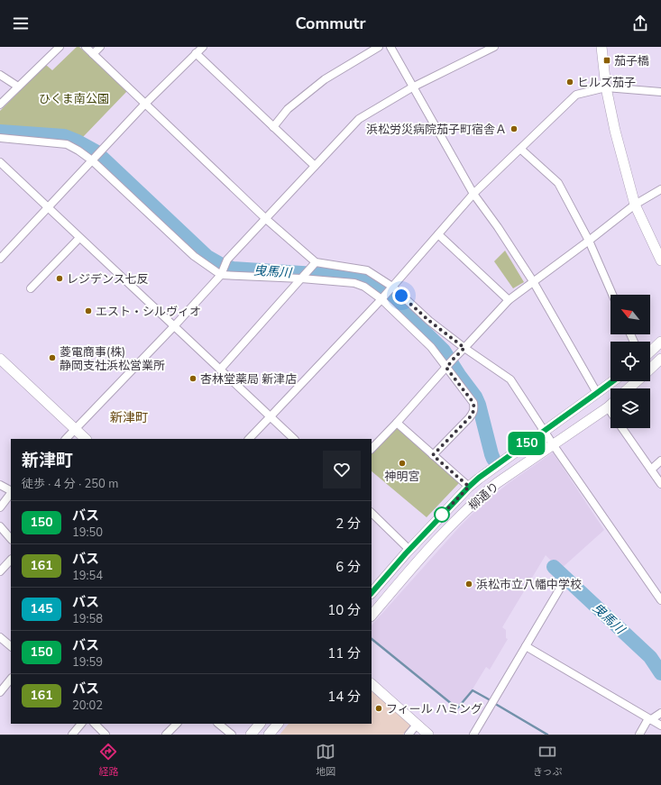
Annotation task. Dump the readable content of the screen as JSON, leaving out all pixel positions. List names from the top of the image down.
{
  "streets": {
    "street": ["柳通り"]
  },
  "districts": ["新津町"],
  "water": ["曳馬川"],
  "parks": ["ひくま南公園"],
  "places": {
    "transit": ["茄子橋"],
    "other": [
      "ヒルズ茄子",
      "浜松労災病院茄子町宿舎Ａ",
      "レジデンス七反",
      "エスト・シルヴィオ",
      "菱電商事(株) 静岡支社浜松営業所",
      "杏林堂薬局 新津店",
      "神明宮",
      "浜松市立八幡中学校",
      "フィール ハミング"
    ]
  },
  "lines": ["bus line 150"],
  "north": "top left",
  "page": {
    "header": "Commutr",
    "on_map": "150",
    "heading": ["新津町", "徒歩 · 4 分 · 250 m"],
    "list": [
      {
        "mark": "150",
        "name": "バス",
        "note": "19:50",
        "value": "2 分"
      },
      {
        "mark": "161",
        "name": "バス",
        "note": "19:54",
        "value": "6 分"
      },
      {
        "mark": "145",
        "name": "バス",
        "note": "19:58",
        "value": "10 分"
      },
      {
        "mark": "150",
        "name": "バス",
        "note": "19:59",
        "value": "11 分"
      },
      {
        "mark": "161",
        "name": "バス",
        "note": "20:02",
        "value": "14 分"
      }
    ],
    "tabs": ["経路", "地図", "きっぷ"]
  }
}
